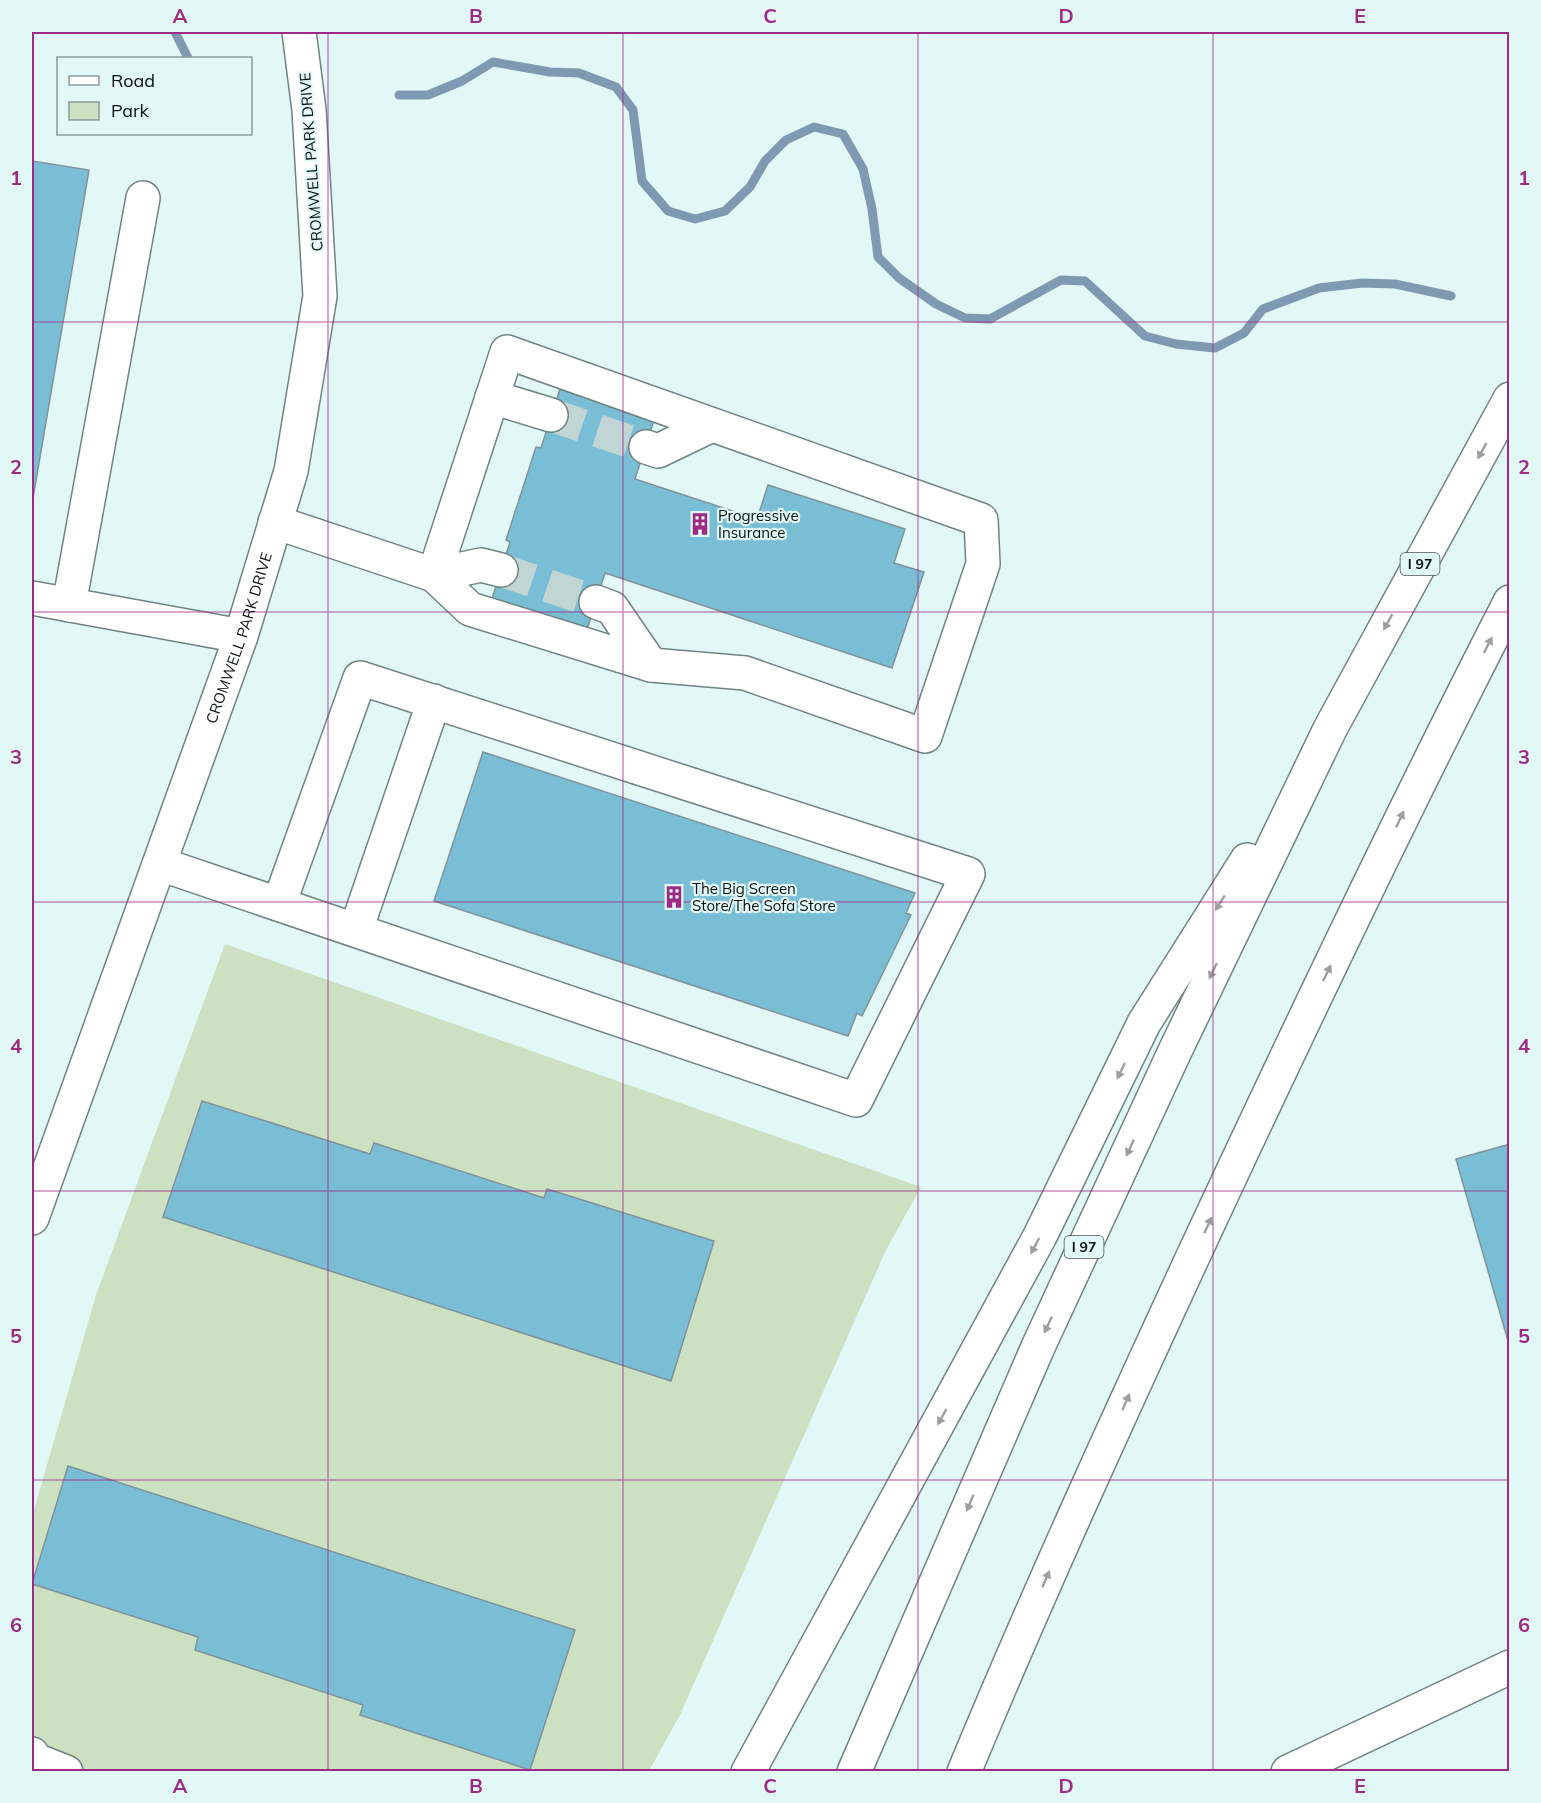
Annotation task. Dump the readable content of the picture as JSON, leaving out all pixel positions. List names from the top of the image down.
{
  "streets": {
    "main road": ["CROMWELL PARK DRIVE", "I 97"]
  },
  "places": {
    "building": ["Progressive Insurance", "The Big Screen Store/The Sofa Store"]
  },
  "legend": ["Road", "Park"],
  "grid": {
    "columns": [
      "A",
      "B",
      "C",
      "D",
      "E"
    ],
    "rows": [
      "1",
      "2",
      "3",
      "4",
      "5",
      "6"
    ]
  }
}
